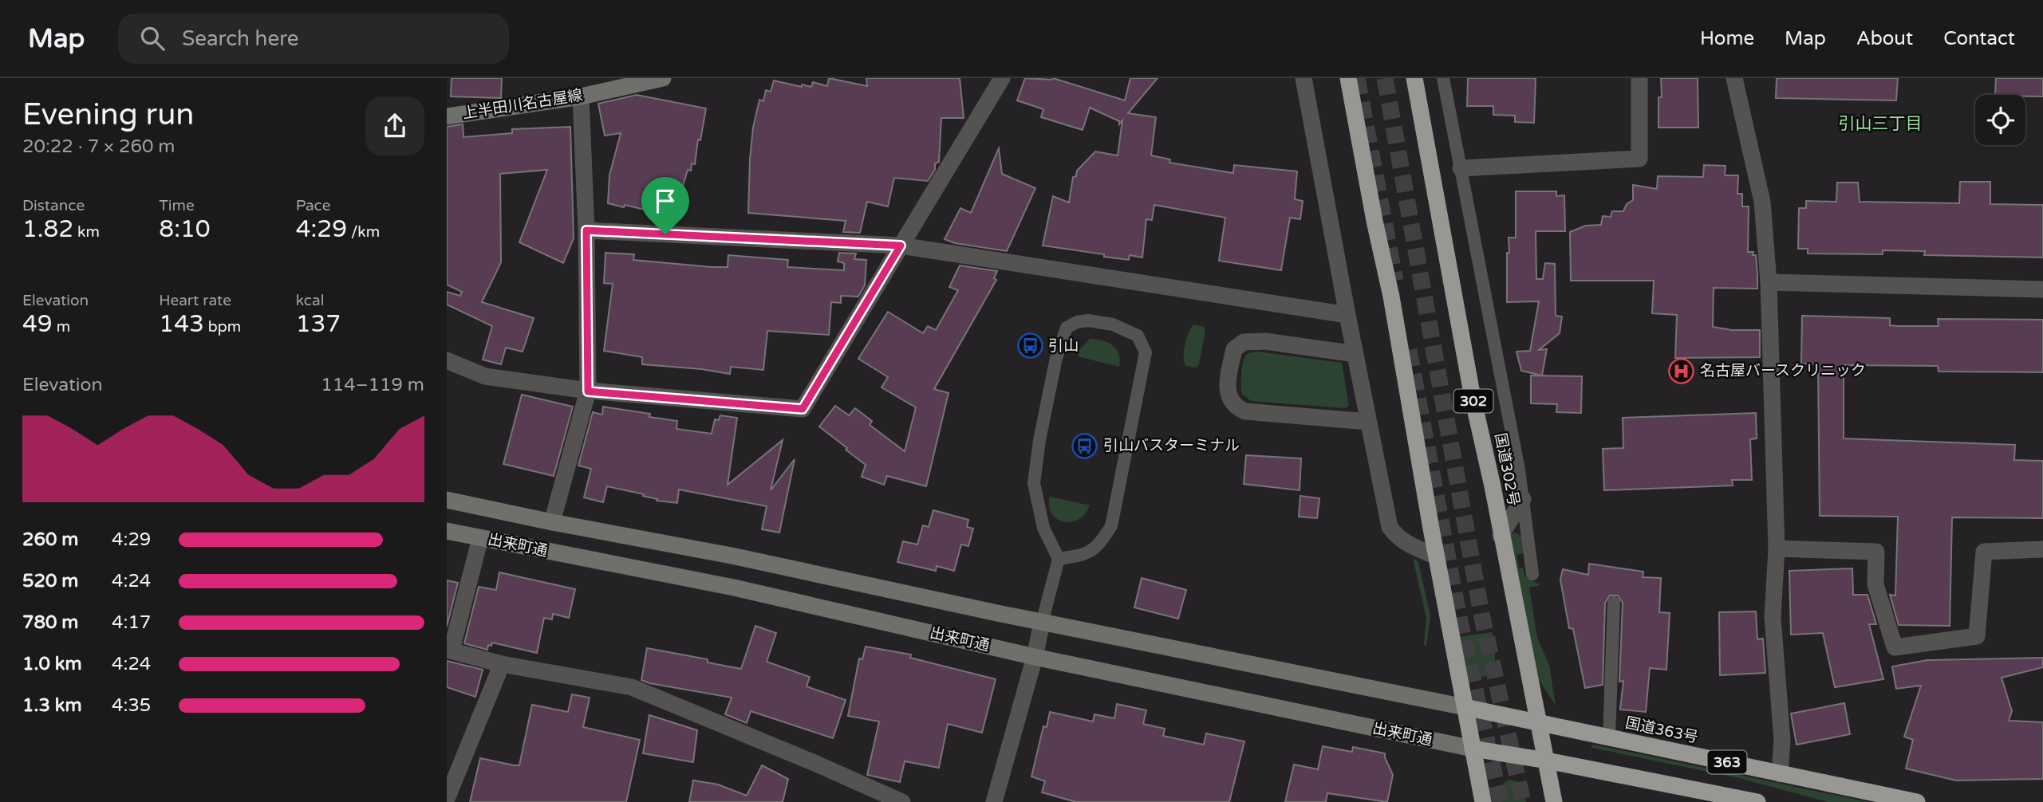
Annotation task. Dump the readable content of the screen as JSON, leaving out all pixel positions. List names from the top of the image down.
{
  "streets": {
    "highway": [
      "302",
      "国道302号",
      "国道363号",
      "363"
    ],
    "main road": ["上半田川名古屋線", "出来町通"]
  },
  "crossings": [
    ["国道302号", "国道363号"],
    ["国道302号", "363"],
    ["出来町通", "国道363号"],
    ["出来町通", "363"]
  ],
  "districts": ["引山三丁目"],
  "places": {
    "bus stop": ["引山", "引山バスターミナル"],
    "hospital": ["名古屋バースクリニック"]
  },
  "page": {
    "header": "Map",
    "search": "Search here",
    "nav": [
      "Home",
      "Map",
      "About",
      "Contact"
    ],
    "heading": ["Evening run", "20:22 · 7 × 260 m"],
    "stats": [
      ["Distance", "1.82 km"],
      ["Time", "8:10"],
      ["Pace", "4:29 /km"],
      ["Elevation", "49 m"],
      ["Heart rate", "143 bpm"],
      ["kcal", "137"]
    ],
    "chart": ["Elevation", "114–119 m"],
    "list": [
      {
        "name": "260 m",
        "note": "4:29"
      },
      {
        "name": "520 m",
        "note": "4:24"
      },
      {
        "name": "780 m",
        "note": "4:17"
      },
      {
        "name": "1.0 km",
        "note": "4:24"
      },
      {
        "name": "1.3 km",
        "note": "4:35"
      }
    ]
  }
}
